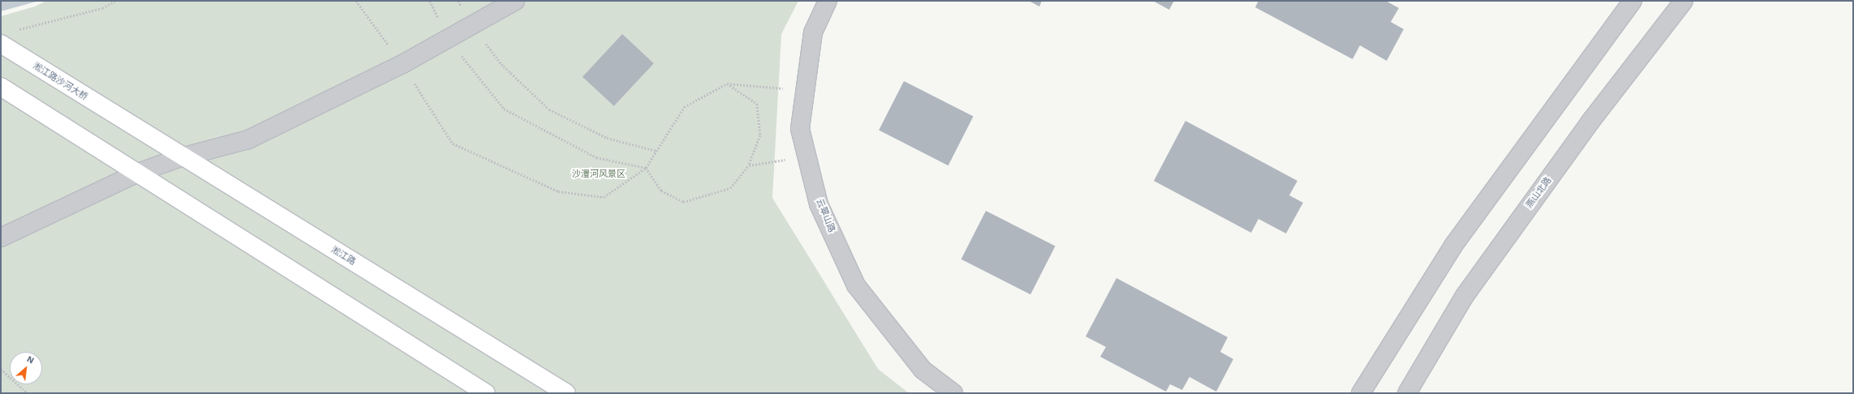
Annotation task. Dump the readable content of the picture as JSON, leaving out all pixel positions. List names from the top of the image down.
{
  "streets": {
    "main road": ["淞江路沙河大桥", "淞江路"],
    "street": ["燕山北路", "云翠山路"]
  },
  "crossings": [
    ["淞江路沙河大桥", "淞江路"]
  ],
  "parks": ["沙澧河风景区"],
  "north": "top right"
}
